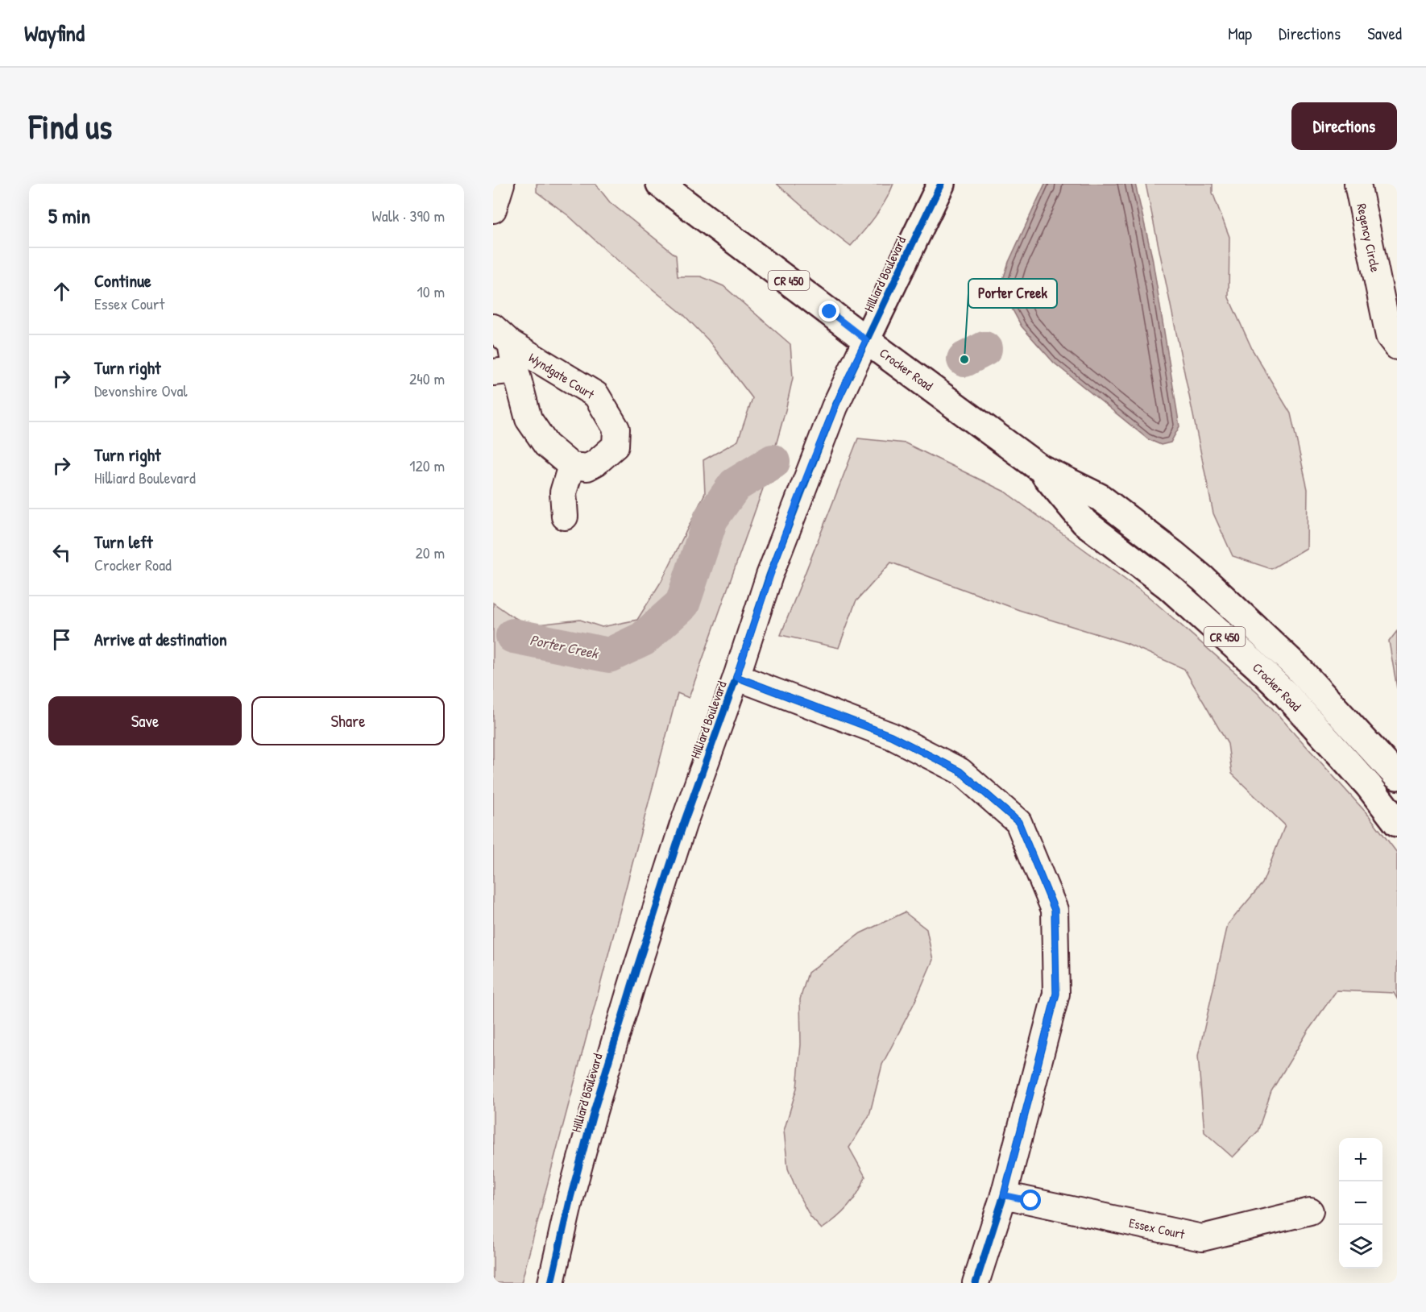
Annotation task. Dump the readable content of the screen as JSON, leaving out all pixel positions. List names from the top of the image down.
{
  "streets": {
    "main road": ["Hilliard Boulevard", "CR 450", "Crocker Road"],
    "street": ["Regency Circle", "Wyndgate Court", "Essex Court"]
  },
  "crossings": [
    ["Hilliard Boulevard", "Crocker Road"]
  ],
  "water": ["Porter Creek"],
  "places": ["Porter Creek"],
  "page": {
    "header": "Wayfind",
    "nav": ["Map", "Directions", "Saved"],
    "buttons": [
      "Directions",
      ["Save", "Share"]
    ],
    "title": "Find us",
    "heading": ["5 min", "Walk · 390 m"],
    "list": [
      ["Continue", "Essex Court", "10 m"],
      ["Turn right", "Devonshire Oval", "240 m"],
      ["Turn right", "Hilliard Boulevard", "120 m"],
      ["Turn left", "Crocker Road", "20 m"],
      "Arrive at destination"
    ],
    "map_buttons": ["+", "−"]
  }
}
